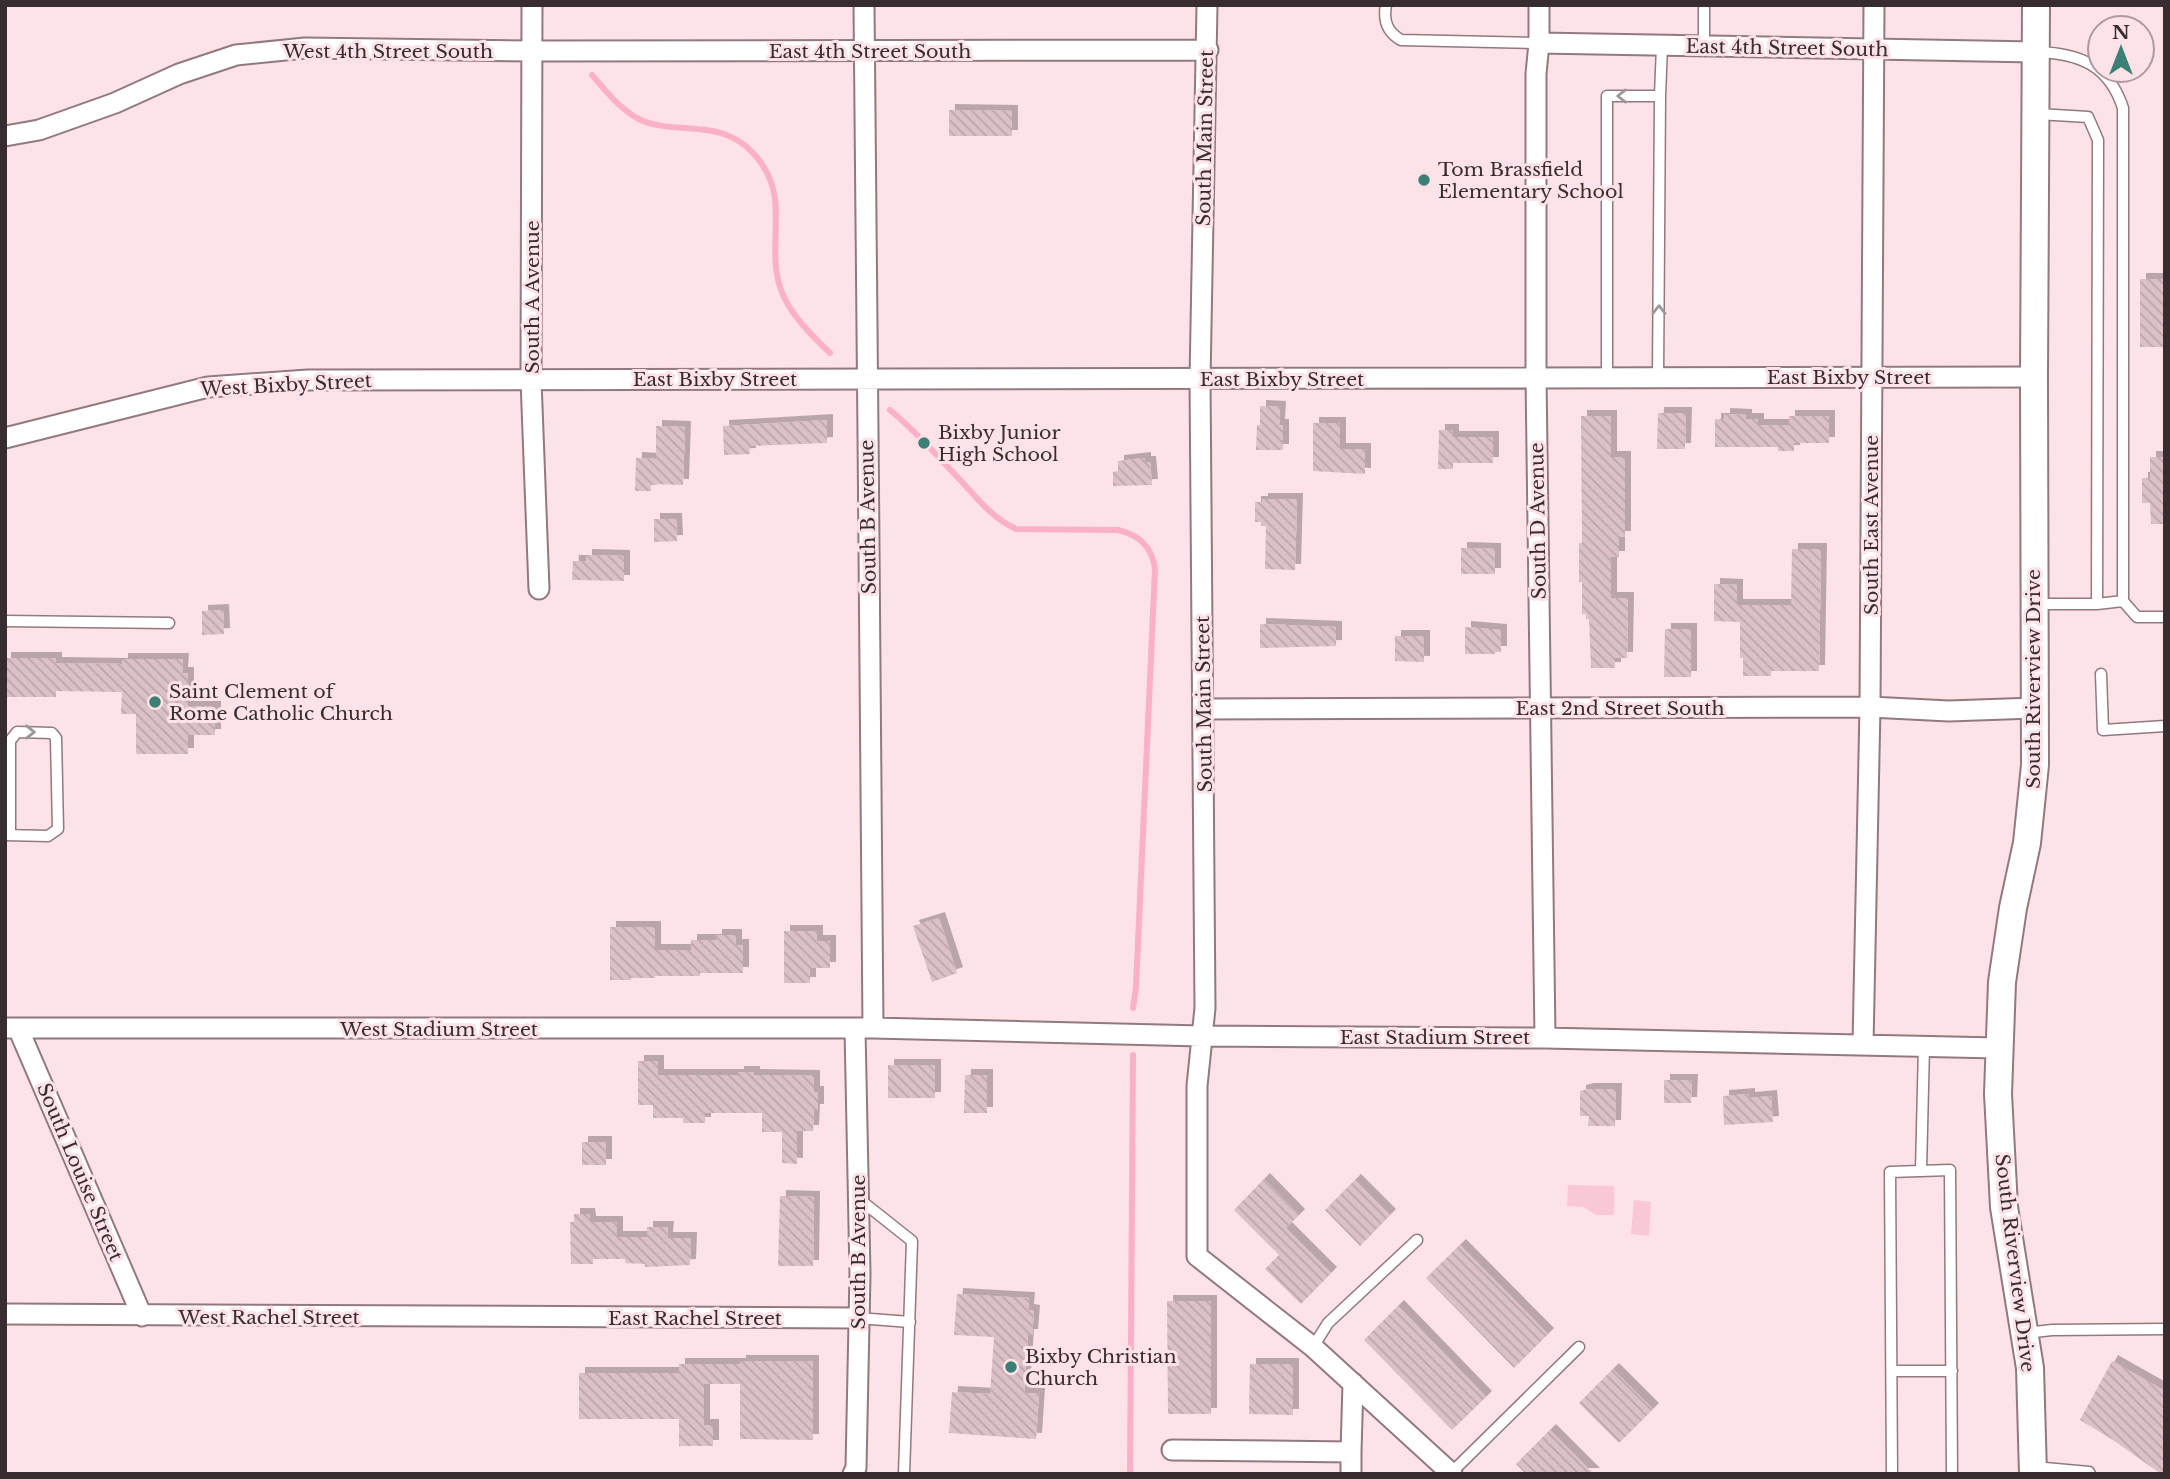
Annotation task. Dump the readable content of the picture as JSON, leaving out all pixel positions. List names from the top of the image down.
{
  "streets": {
    "street": [
      "East 4th Street South",
      "West 4th Street South",
      "South Main Street",
      "South A Avenue",
      "East Bixby Street",
      "West Bixby Street",
      "South B Avenue",
      "South D Avenue",
      "South East Avenue",
      "South Riverview Drive",
      "East 2nd Street South",
      "West Stadium Street",
      "East Stadium Street",
      "South Louise Street",
      "West Rachel Street",
      "East Rachel Street"
    ]
  },
  "crossings": [
    ["East 4th Street South", "West 4th Street South"],
    ["East 4th Street South", "South Main Street"],
    ["East 4th Street South", "South A Avenue"],
    ["East 4th Street South", "South B Avenue"],
    ["East 4th Street South", "South D Avenue"],
    ["East 4th Street South", "South East Avenue"],
    ["East 4th Street South", "South Riverview Drive"],
    ["West 4th Street South", "South A Avenue"],
    ["South Main Street", "East Bixby Street"],
    ["South Main Street", "East 2nd Street South"],
    ["South Main Street", "East Stadium Street"],
    ["South A Avenue", "East Bixby Street"],
    ["South A Avenue", "West Bixby Street"],
    ["East Bixby Street", "West Bixby Street"],
    ["East Bixby Street", "South B Avenue"],
    ["East Bixby Street", "South D Avenue"],
    ["East Bixby Street", "South East Avenue"],
    ["East Bixby Street", "South Riverview Drive"],
    ["South B Avenue", "West Stadium Street"],
    ["South B Avenue", "East Stadium Street"],
    ["South B Avenue", "East Rachel Street"],
    ["South D Avenue", "East 2nd Street South"],
    ["South D Avenue", "East Stadium Street"],
    ["South East Avenue", "East 2nd Street South"],
    ["South East Avenue", "East Stadium Street"],
    ["South Riverview Drive", "East 2nd Street South"],
    ["South Riverview Drive", "East Stadium Street"],
    ["West Stadium Street", "East Stadium Street"],
    ["West Stadium Street", "South Louise Street"],
    ["South Louise Street", "West Rachel Street"],
    ["West Rachel Street", "East Rachel Street"]
  ],
  "places": [
    "Tom Brassfield Elementary School",
    "Bixby Junior High School",
    "Saint Clement of Rome Catholic Church",
    "Bixby Christian Church"
  ],
  "north": "top"
}
